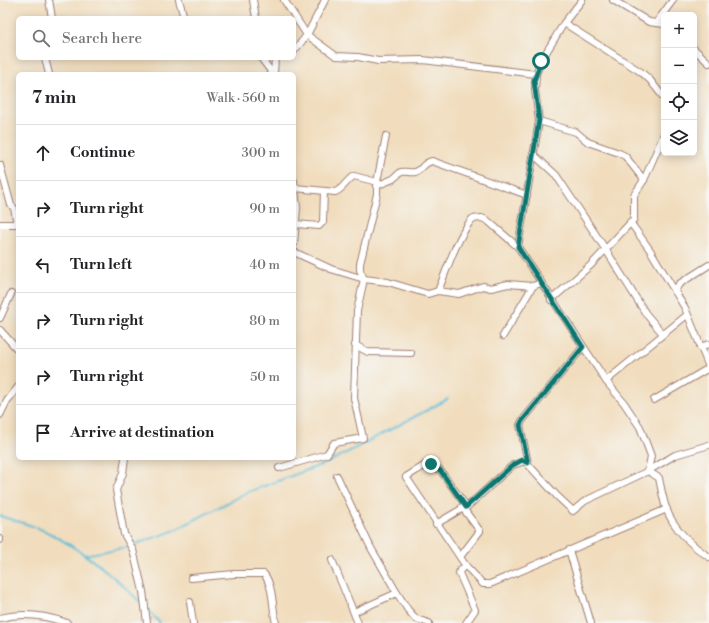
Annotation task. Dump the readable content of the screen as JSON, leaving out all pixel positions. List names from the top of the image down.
{
  "page": {
    "map_buttons": ["+", "−"],
    "search": "Search here",
    "heading": ["7 min", "Walk · 560 m"],
    "list": [
      ["Continue", "300 m"],
      ["Turn right", "90 m"],
      ["Turn left", "40 m"],
      ["Turn right", "80 m"],
      ["Turn right", "50 m"],
      "Arrive at destination"
    ]
  }
}
